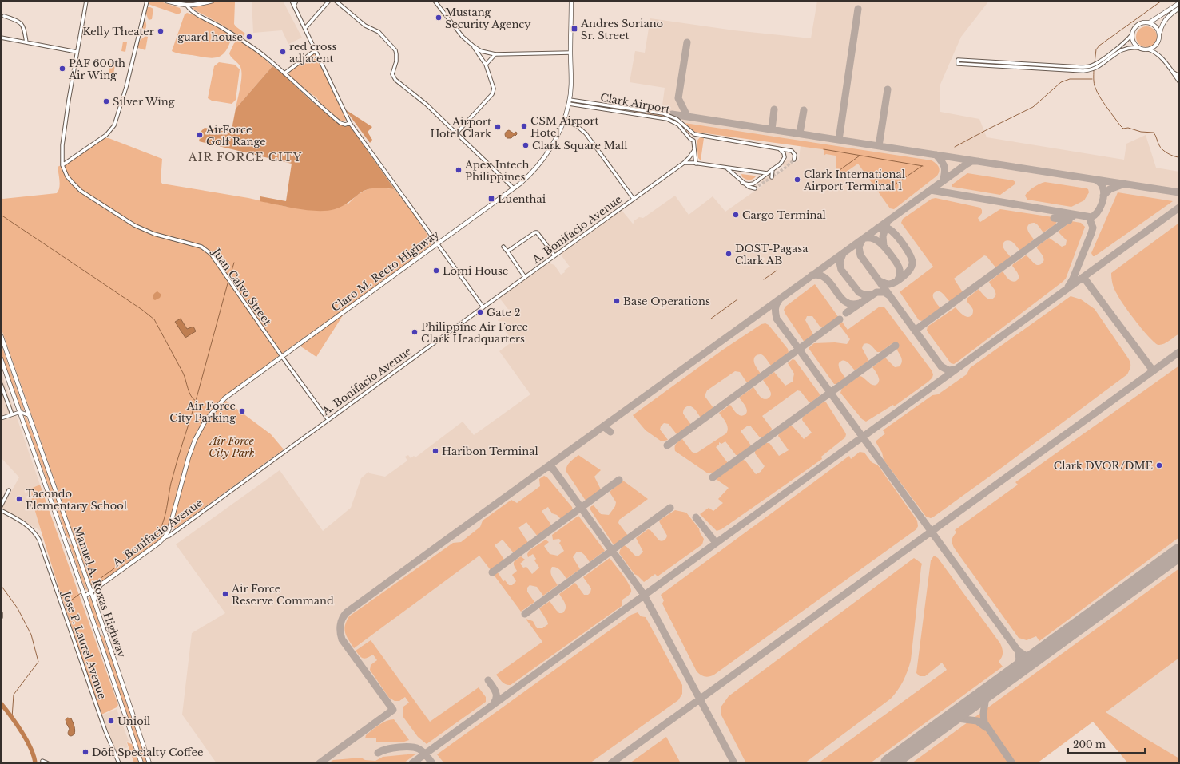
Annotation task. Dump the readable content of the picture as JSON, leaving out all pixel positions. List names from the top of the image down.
{
  "streets": {
    "main road": ["A. Bonifacio Avenue", "Claro M. Recto Highway", "Manuel A. Roxas Highway"],
    "street": ["Clark Airport", "Juan Calvo Street", "Jose P. Laurel Avenue"]
  },
  "crossings": [
    ["Clark Airport", "Claro M. Recto Highway"],
    ["A. Bonifacio Avenue", "Claro M. Recto Highway"],
    ["A. Bonifacio Avenue", "Juan Calvo Street"],
    ["A. Bonifacio Avenue", "Manuel A. Roxas Highway"],
    ["Claro M. Recto Highway", "Juan Calvo Street"]
  ],
  "districts": ["AIR FORCE CITY"],
  "parks": ["Air Force City Park"],
  "places": {
    "other": [
      "Mustang Security Agency",
      "Kelly Theater",
      "guard house",
      "red cross adjacent",
      "PAF 600th Air Wing",
      "Silver Wing",
      "CSM Airport Hotel",
      "Airport Hotel Clark",
      "AirForce Golf Range",
      "Clark Square Mall",
      "Apex Intech Philippines",
      "Clark International Airport Terminal 1",
      "Cargo Terminal",
      "DOST-Pagasa Clark AB",
      "Lomi House",
      "Base Operations",
      "Gate 2",
      "Philippine Air Force Clark Headquarters",
      "Air Force City Parking",
      "Haribon Terminal",
      "Clark DVOR/DME",
      "Tacondo Elementary School",
      "Air Force Reserve Command",
      "Unioil",
      "Dōfi Specialty Coffee"
    ],
    "transit": ["Andres Soriano Sr. Street", "Luenthai"]
  },
  "scale_bar": "200 m"
}
